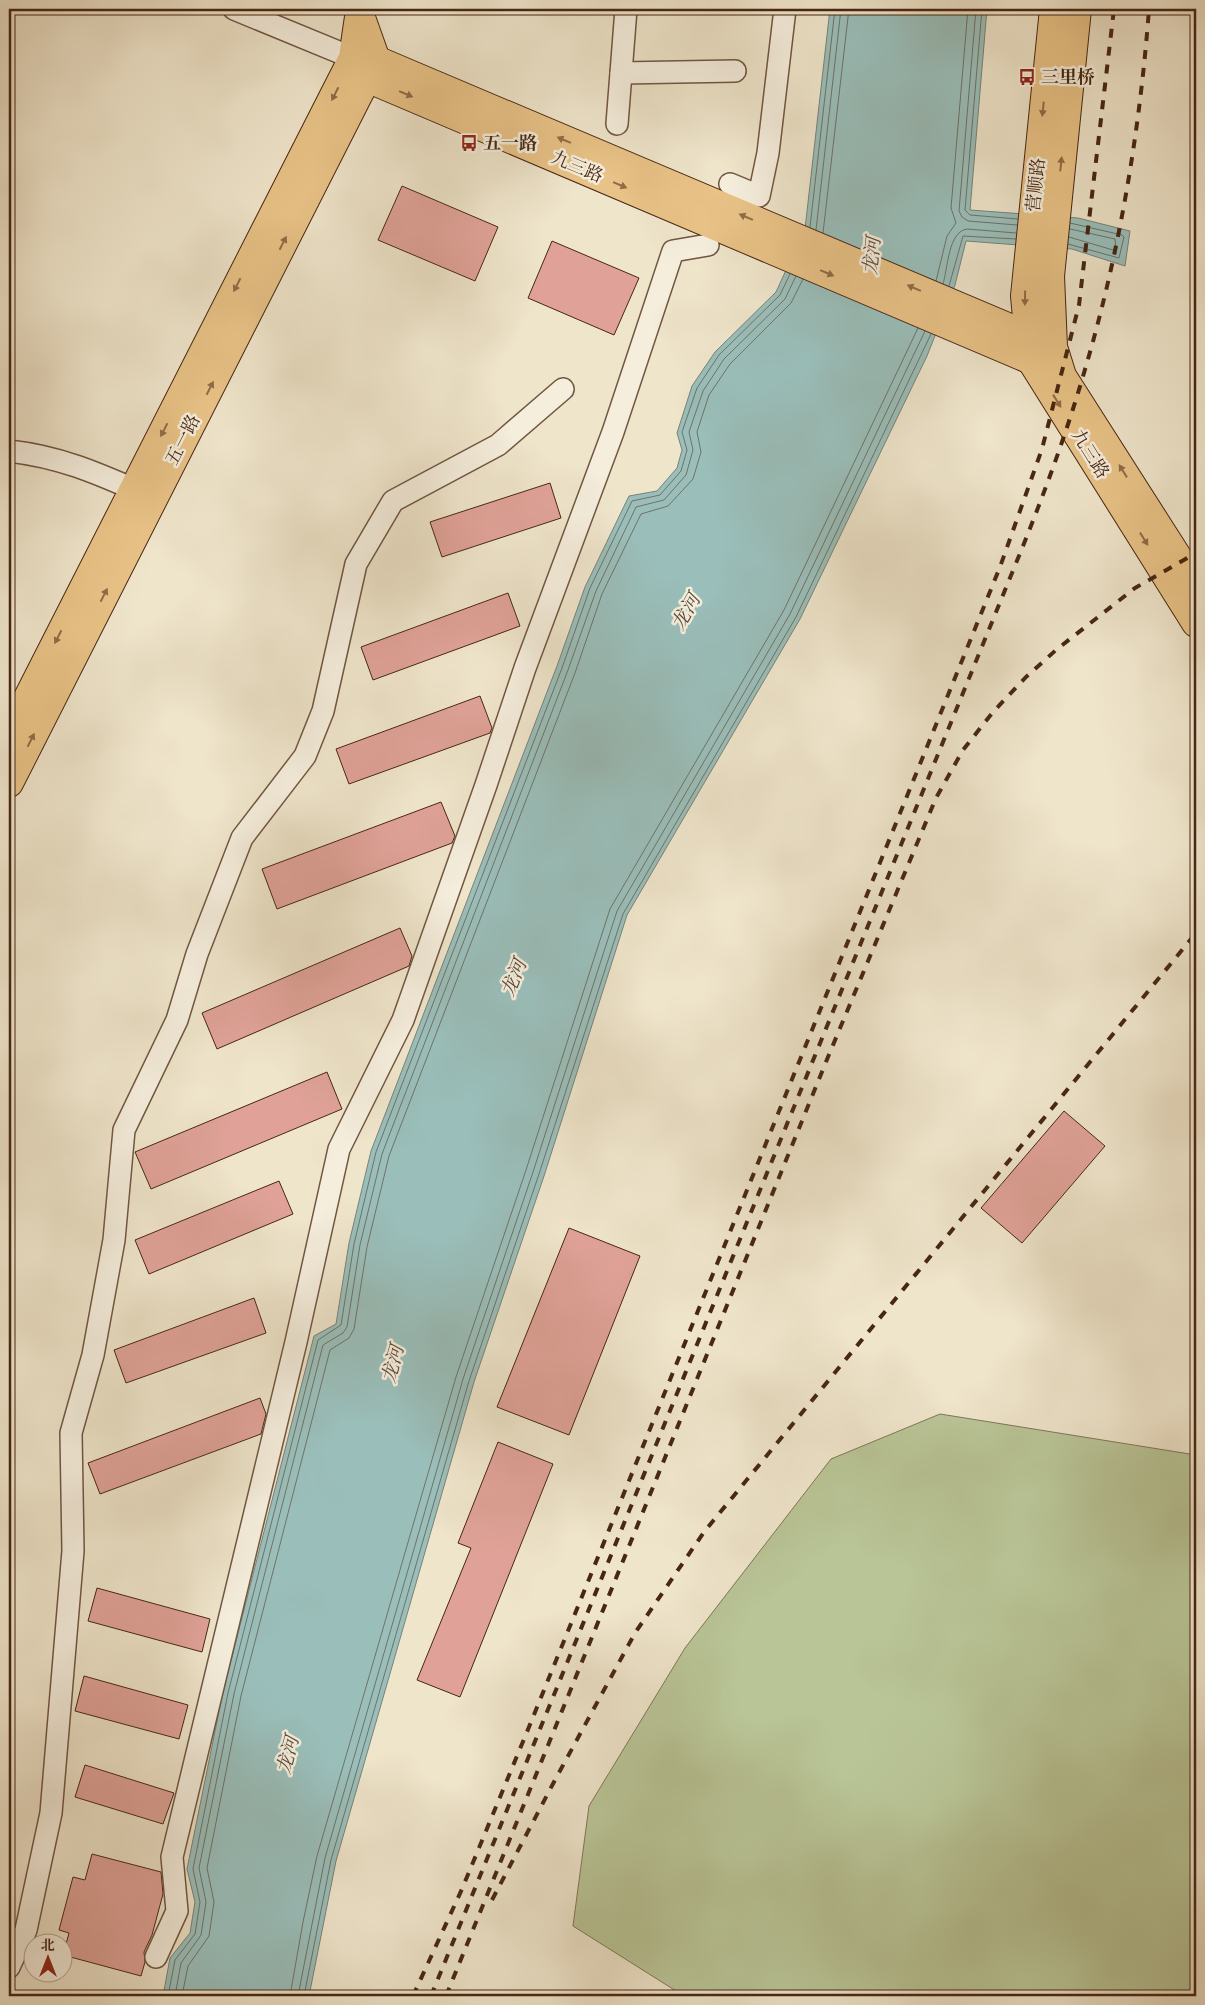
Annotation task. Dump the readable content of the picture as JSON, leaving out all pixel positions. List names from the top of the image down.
{
  "streets": {
    "main road": ["九三路", "营顺路", "五一路"]
  },
  "crossings": [
    ["九三路", "营顺路"],
    ["九三路", "五一路"]
  ],
  "water": ["龙河"],
  "places": {
    "bus stop": ["三里桥", "五一路"]
  },
  "north": "top"
}
